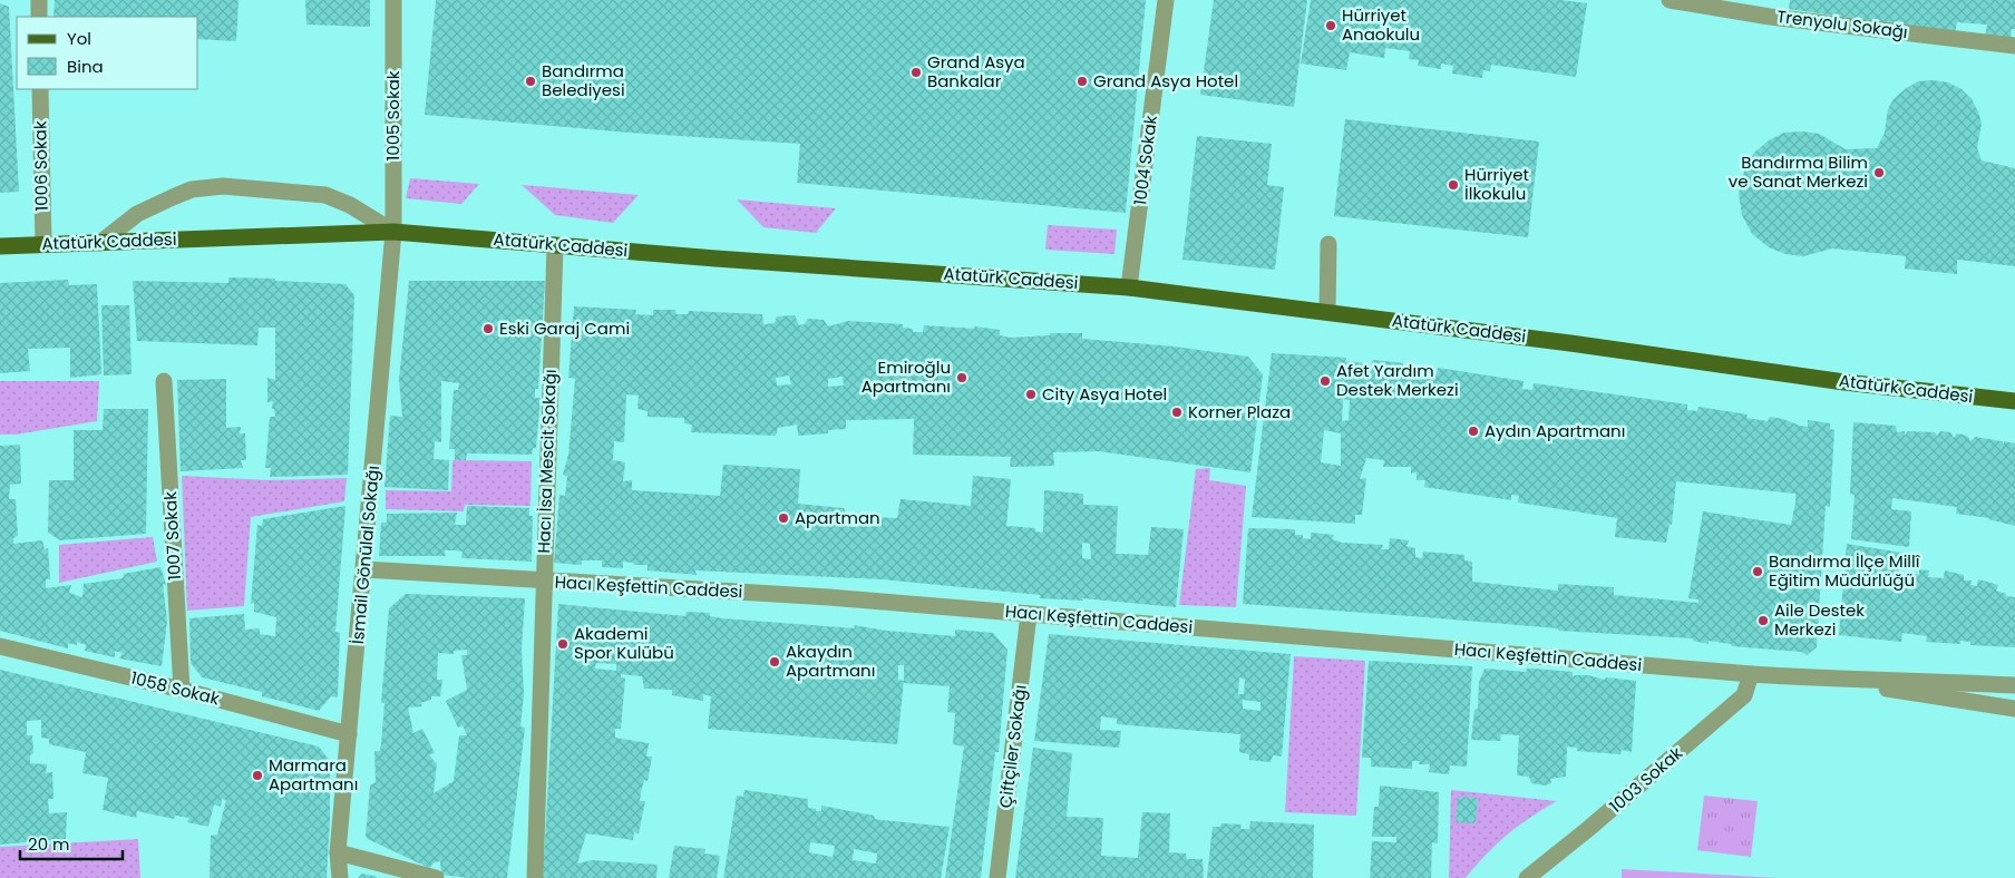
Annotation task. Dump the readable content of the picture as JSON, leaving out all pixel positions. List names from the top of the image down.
{
  "streets": {
    "main road": ["Atatürk Caddesi"],
    "street": [
      "Trenyolu Sokağı",
      "1005 Sokak",
      "1004 Sokak",
      "1006 Sokak",
      "Hacı İsa Mescit Sokağı",
      "1007 Sokak",
      "İsmail Gönülal Sokağı",
      "Hacı Keşfettin Caddesi",
      "1058 Sokak",
      "Çiftçiler Sokağı",
      "1003 Sokak"
    ]
  },
  "crossings": [
    ["1005 Sokak", "Atatürk Caddesi"],
    ["1005 Sokak", "İsmail Gönülal Sokağı"],
    ["1004 Sokak", "Atatürk Caddesi"],
    ["1006 Sokak", "Atatürk Caddesi"],
    ["Atatürk Caddesi", "Hacı İsa Mescit Sokağı"],
    ["Atatürk Caddesi", "İsmail Gönülal Sokağı"],
    ["Hacı İsa Mescit Sokağı", "Hacı Keşfettin Caddesi"],
    ["1007 Sokak", "1058 Sokak"],
    ["İsmail Gönülal Sokağı", "Hacı Keşfettin Caddesi"],
    ["İsmail Gönülal Sokağı", "1058 Sokak"],
    ["Hacı Keşfettin Caddesi", "Çiftçiler Sokağı"],
    ["Hacı Keşfettin Caddesi", "1003 Sokak"]
  ],
  "places": [
    "Hürriyet Anaokulu",
    "Grand Asya Bankalar",
    "Bandırma Belediyesi",
    "Grand Asya Hotel",
    "Bandırma Bilim ve Sanat Merkezi",
    "Hürriyet İlkokulu",
    "Eski Garaj Cami",
    "Emiroğlu Apartmanı",
    "Afet Yardım Destek Merkezi",
    "City Asya Hotel",
    "Korner Plaza",
    "Aydın Apartmanı",
    "Apartman",
    "Bandırma İlçe Millî Eğitim Müdürlüğü",
    "Aile Destek Merkezi",
    "Akademi Spor Kulübü",
    "Akaydın Apartmanı",
    "Marmara Apartmanı"
  ],
  "legend": ["Yol", "Bina"],
  "scale_bar": "20 m"
}
